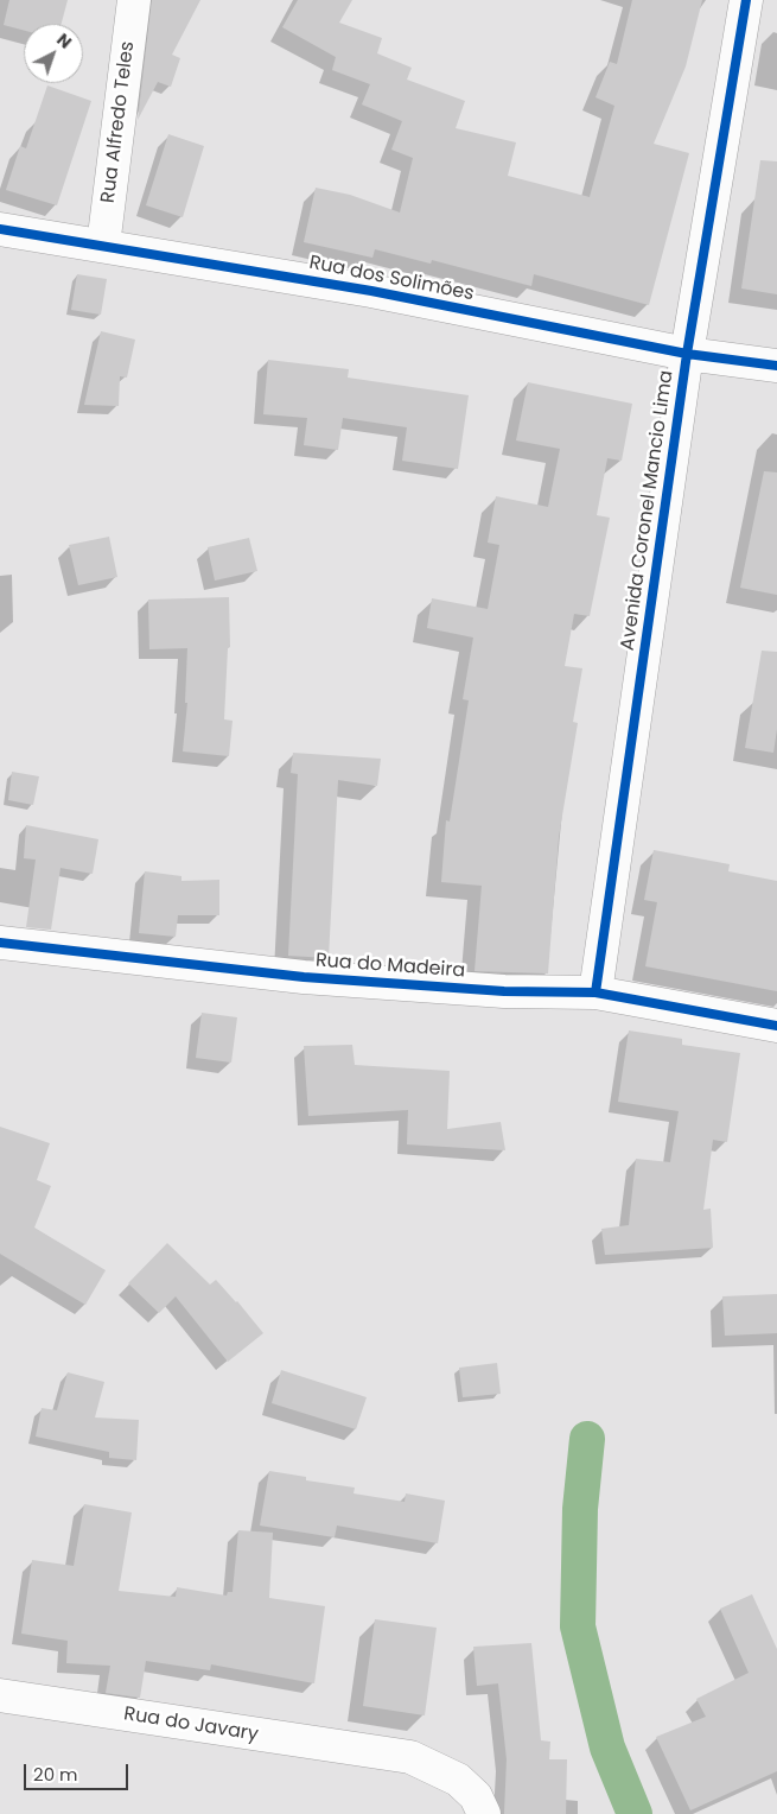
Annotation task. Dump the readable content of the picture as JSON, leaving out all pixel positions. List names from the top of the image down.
{
  "streets": {
    "street": [
      "Rua Alfredo Teles",
      "Rua dos Solimões",
      "Avenida Coronel Mancio Lima",
      "Rua do Madeira",
      "Rua do Javary"
    ]
  },
  "crossings": [
    ["Rua Alfredo Teles", "Rua dos Solimões"],
    ["Rua dos Solimões", "Avenida Coronel Mancio Lima"],
    ["Avenida Coronel Mancio Lima", "Rua do Madeira"]
  ],
  "scale_bar": "20 m",
  "north": "top right"
}
